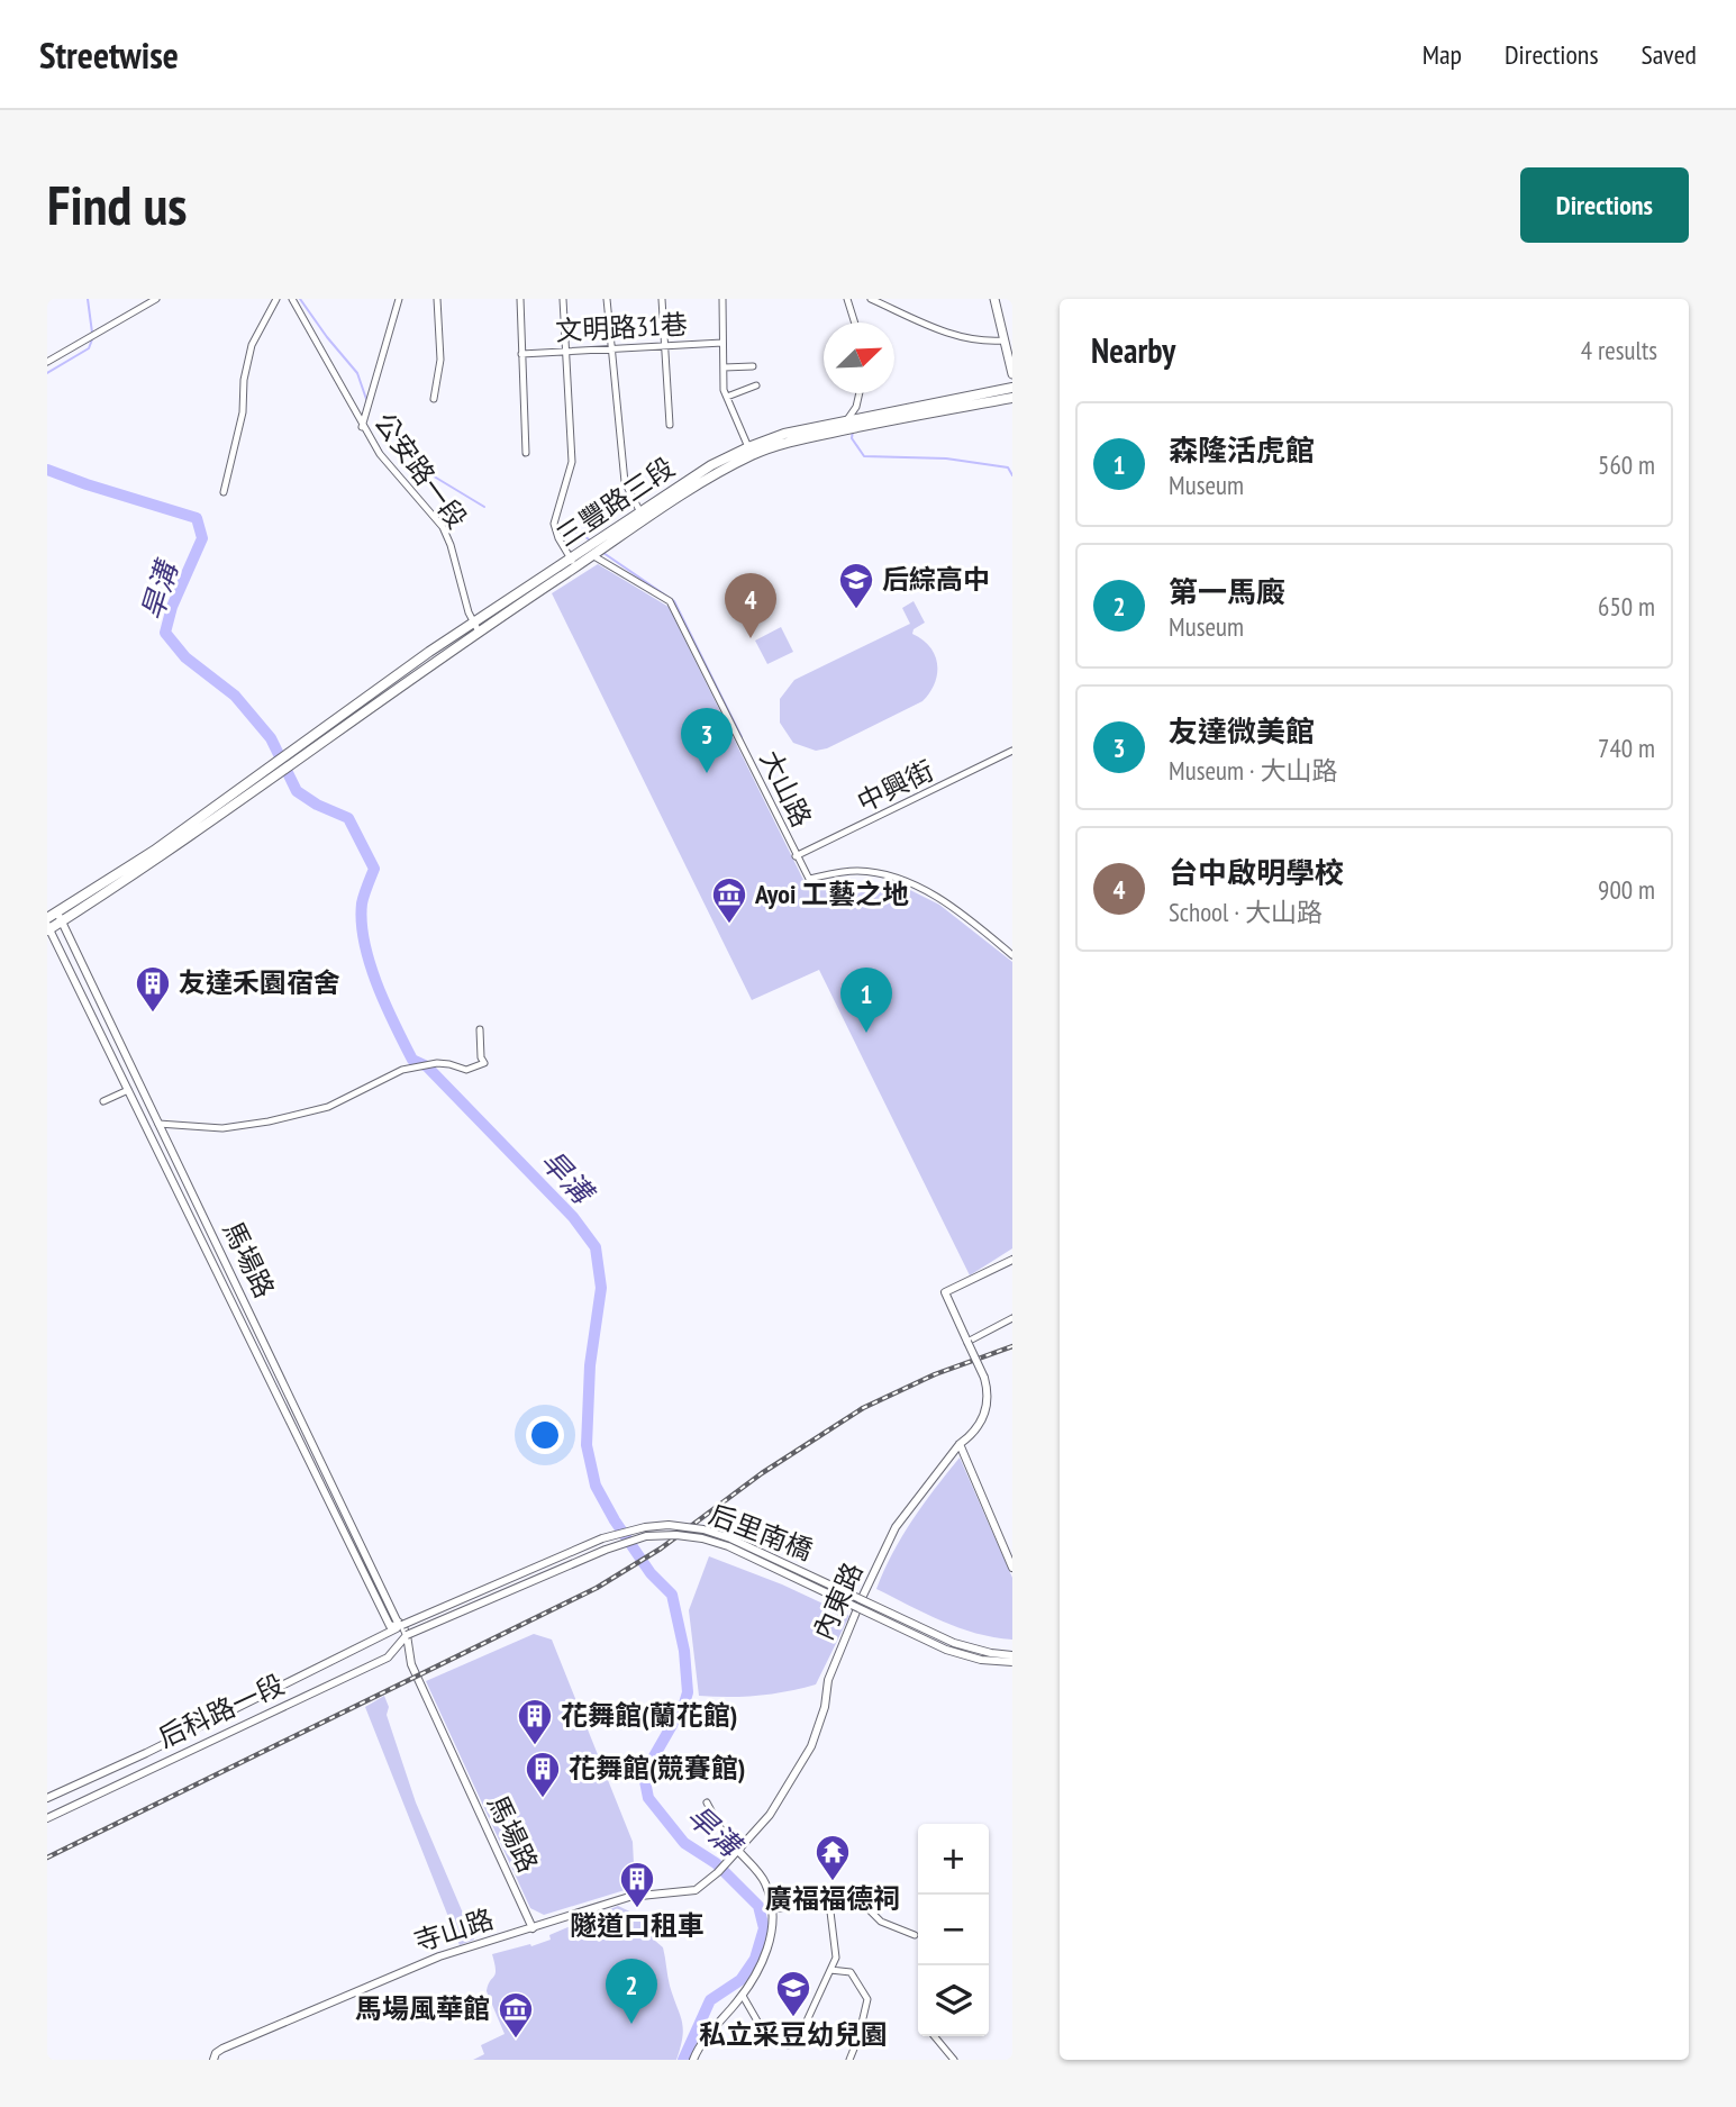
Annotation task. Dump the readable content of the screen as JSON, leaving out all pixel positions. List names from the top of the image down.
{
  "streets": {
    "main road": ["三豐路三段"],
    "street": [
      "文明路31巷",
      "公安路一段",
      "中興街",
      "大山路",
      "馬場路",
      "后里南橋",
      "內東路",
      "后科路一段",
      "寺山路"
    ]
  },
  "crossings": [
    ["公安路一段", "三豐路三段"],
    ["三豐路三段", "大山路"],
    ["三豐路三段", "馬場路"],
    ["中興街", "大山路"],
    ["馬場路", "后里南橋"],
    ["馬場路", "后科路一段"],
    ["馬場路", "寺山路"],
    ["后里南橋", "后科路一段"],
    ["內東路", "寺山路"]
  ],
  "water": ["旱溝"],
  "places": {
    "school or university": ["后綜高中", "私立采豆幼兒園"],
    "museum": ["Ayoi 工藝之地", "馬場風華館"],
    "building": [
      "友達禾園宿舍",
      "花舞館(蘭花館)",
      "花舞館(競賽館)",
      "隧道口租車"
    ],
    "temple": ["廣福福德祠"]
  },
  "north": "top right",
  "page": {
    "header": "Streetwise",
    "nav": ["Map", "Directions", "Saved"],
    "buttons": "Directions",
    "title": "Find us",
    "heading": ["Nearby", "4 results"],
    "list": [
      {
        "mark": "1",
        "name": "森隆活虎館",
        "note": "Museum",
        "value": "560 m"
      },
      {
        "mark": "2",
        "name": "第一馬廄",
        "note": "Museum",
        "value": "650 m"
      },
      {
        "mark": "3",
        "name": "友達微美館",
        "note": "Museum · 大山路",
        "value": "740 m"
      },
      {
        "mark": "4",
        "name": "台中啟明學校",
        "note": "School · 大山路",
        "value": "900 m"
      }
    ],
    "pins": [
      "4",
      "3",
      "1",
      "2"
    ],
    "map_buttons": ["+", "−"]
  }
}
